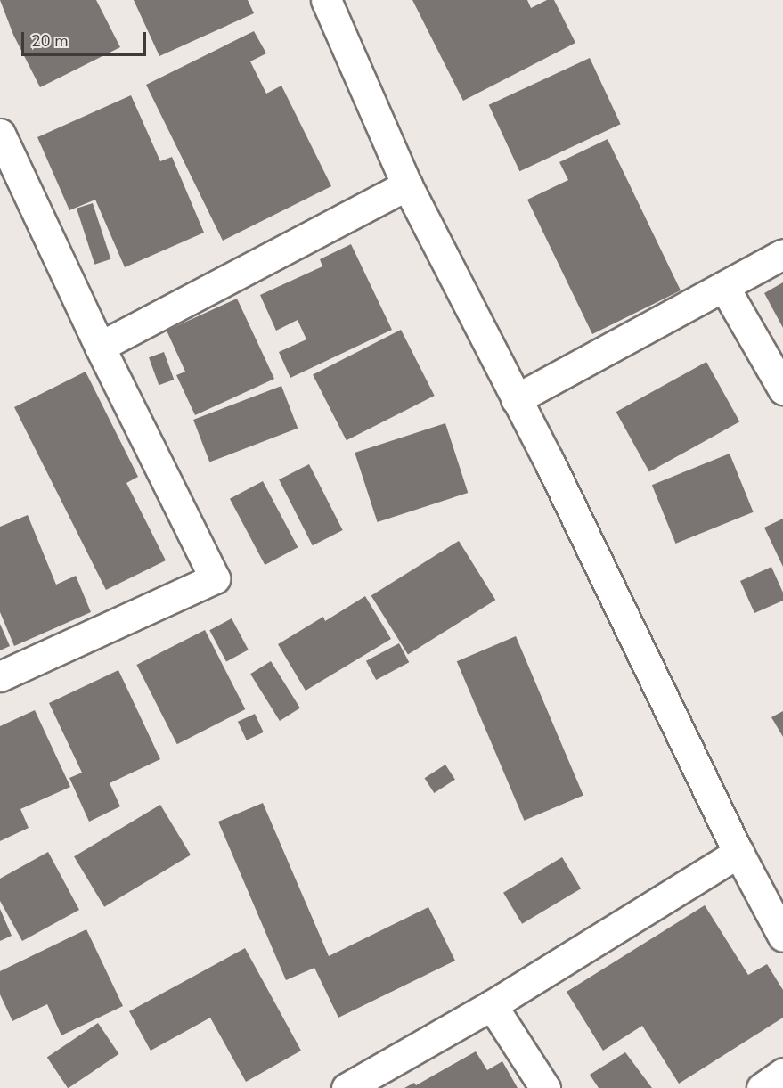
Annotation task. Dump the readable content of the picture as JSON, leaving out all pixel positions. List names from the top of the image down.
{
  "scale_bar": "20 m"
}
